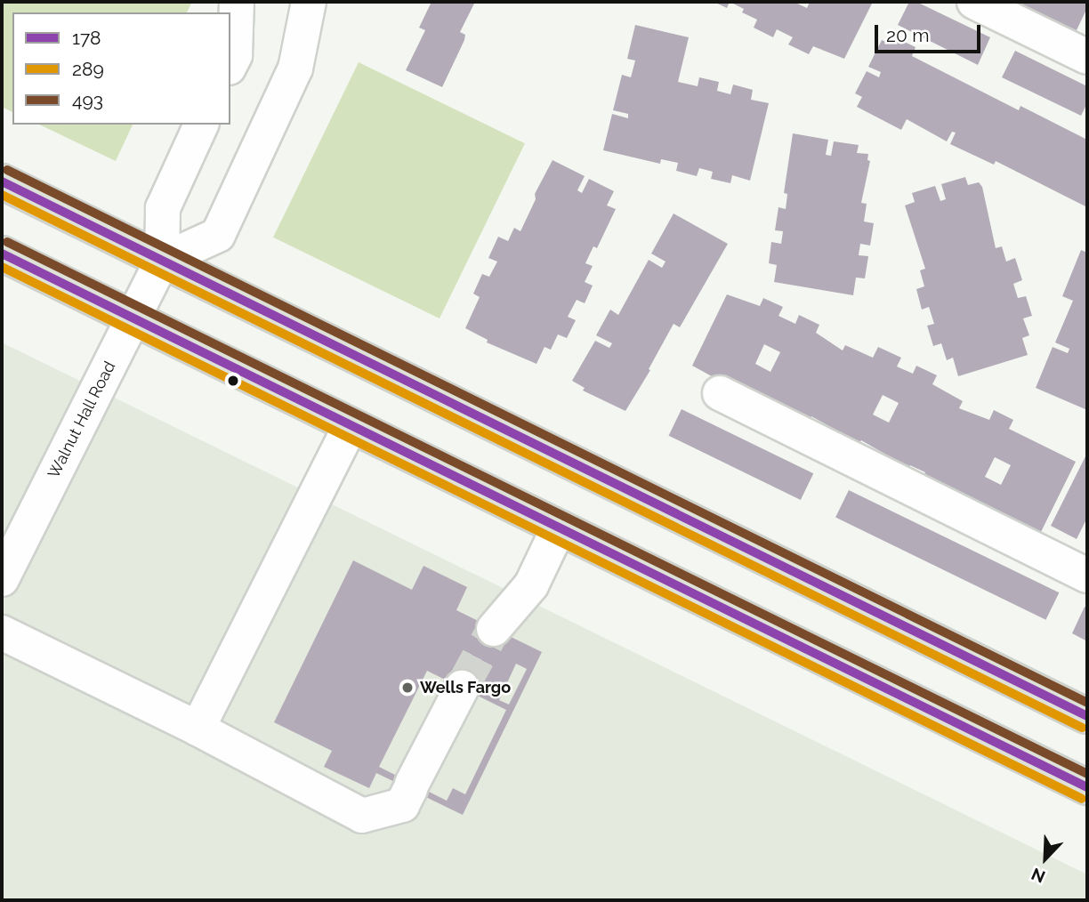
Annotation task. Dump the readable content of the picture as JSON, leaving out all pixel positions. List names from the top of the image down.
{
  "streets": {
    "street": ["Walnut Hall Road"]
  },
  "places": ["Wells Fargo"],
  "lines": ["transit line 493", "transit line 178", "transit line 289"],
  "legend": ["178", "289", "493"],
  "scale_bar": "20 m",
  "north": "bottom left"
}
